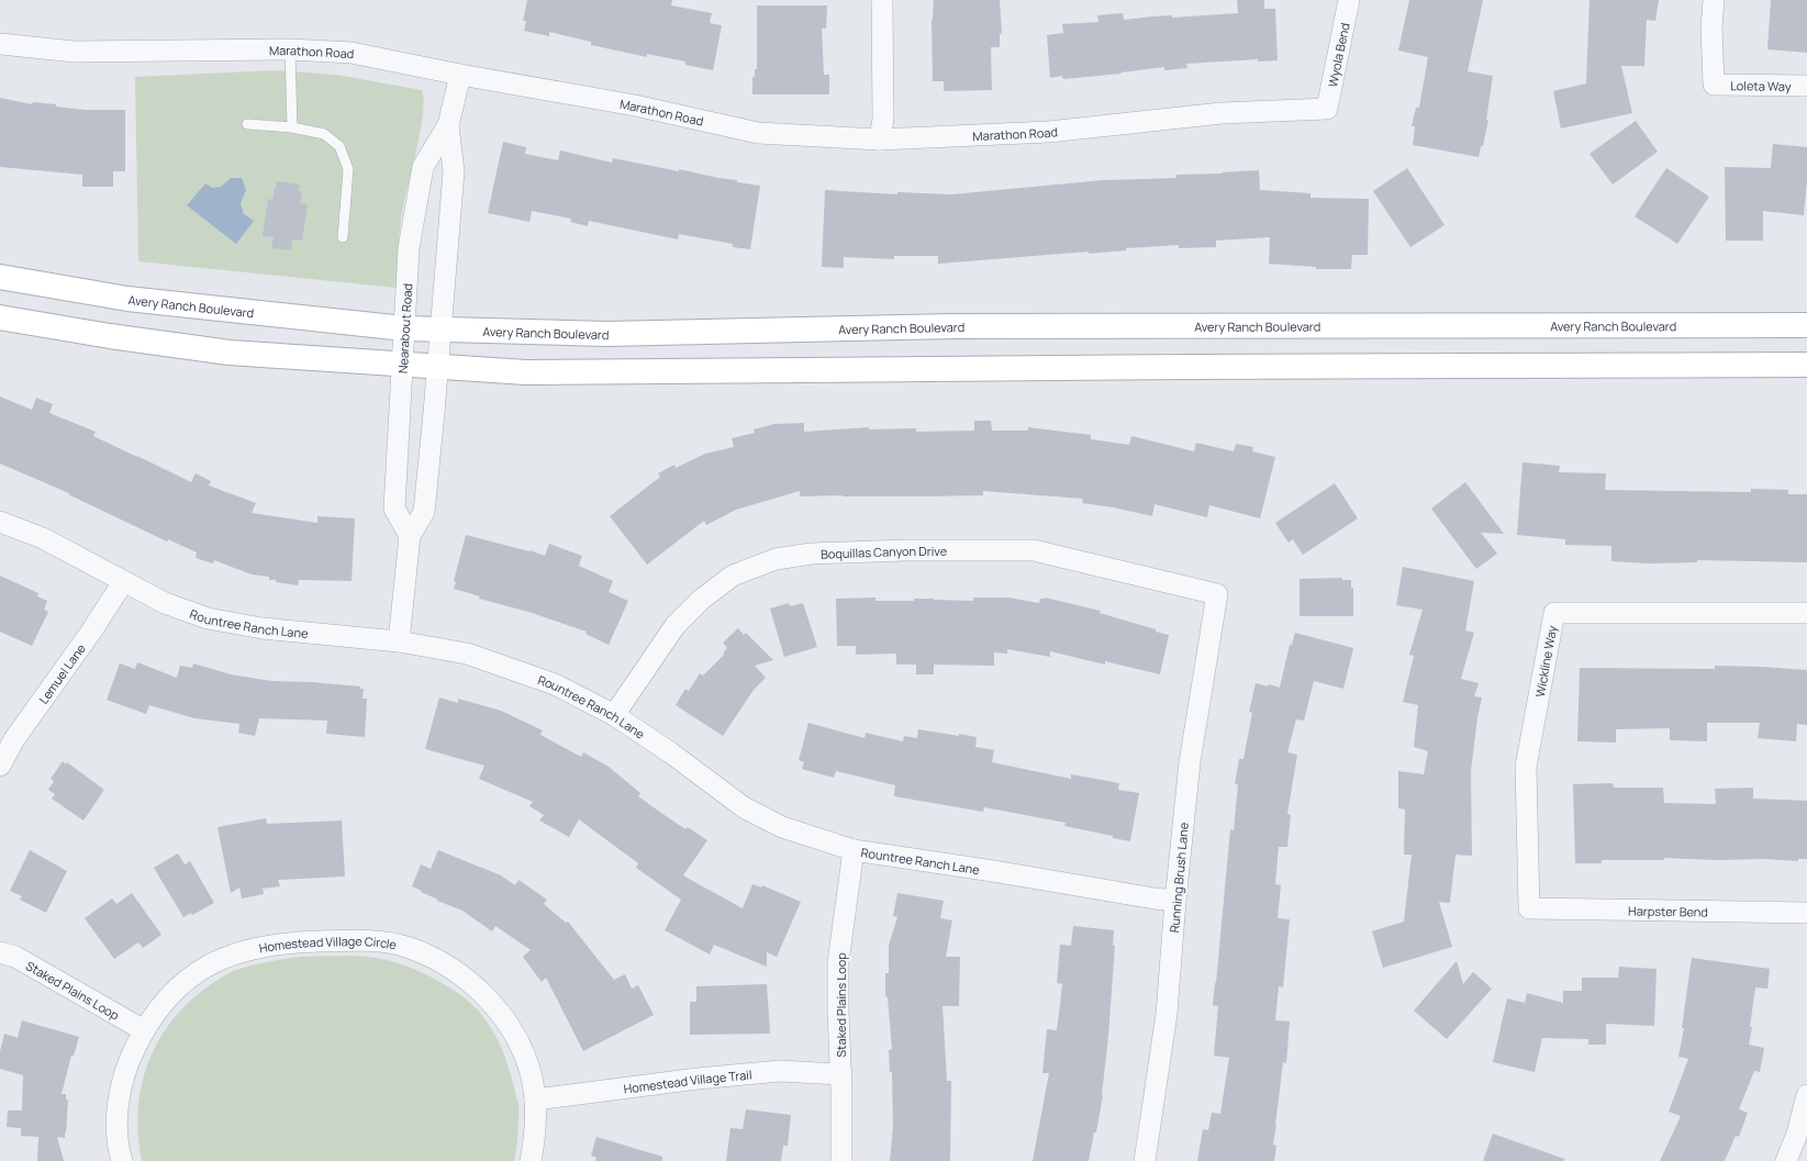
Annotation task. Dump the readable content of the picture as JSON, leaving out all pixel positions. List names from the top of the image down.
{
  "streets": {
    "main road": ["Avery Ranch Boulevard"],
    "street": [
      "Marathon Road",
      "Wyola Bend",
      "Loleta Way",
      "Nearabout Road",
      "Boquillas Canyon Drive",
      "Rountree Ranch Lane",
      "Wickline Way",
      "Lemuel Lane",
      "Running Brush Lane",
      "Harpster Bend",
      "Homestead Village Circle",
      "Staked Plains Loop",
      "Homestead Village Trail"
    ]
  },
  "crossings": [
    ["Marathon Road", "Wyola Bend"],
    ["Marathon Road", "Nearabout Road"],
    ["Avery Ranch Boulevard", "Nearabout Road"],
    ["Nearabout Road", "Rountree Ranch Lane"],
    ["Boquillas Canyon Drive", "Rountree Ranch Lane"],
    ["Boquillas Canyon Drive", "Running Brush Lane"],
    ["Rountree Ranch Lane", "Lemuel Lane"],
    ["Rountree Ranch Lane", "Running Brush Lane"],
    ["Rountree Ranch Lane", "Staked Plains Loop"],
    ["Wickline Way", "Harpster Bend"],
    ["Homestead Village Circle", "Staked Plains Loop"],
    ["Homestead Village Circle", "Homestead Village Trail"],
    ["Staked Plains Loop", "Homestead Village Trail"]
  ]
}
